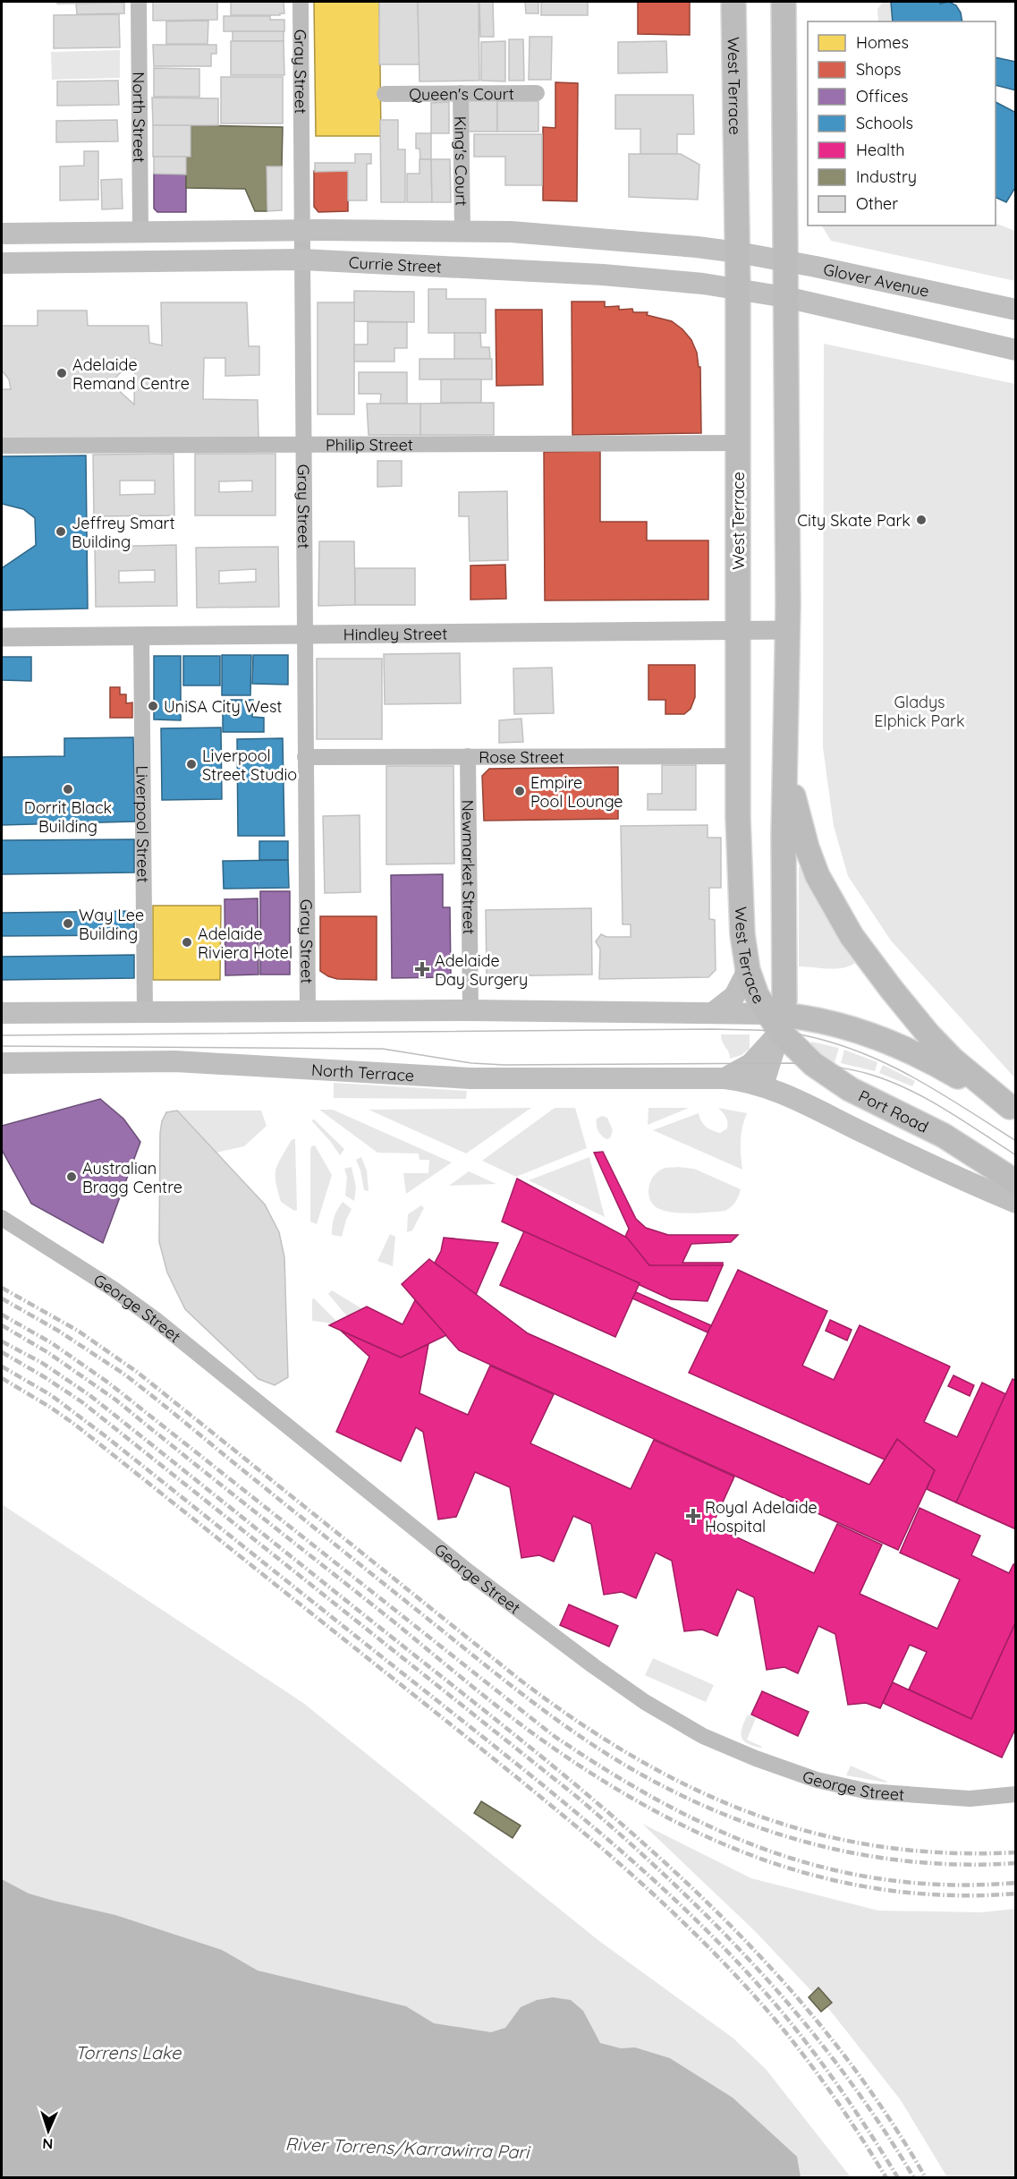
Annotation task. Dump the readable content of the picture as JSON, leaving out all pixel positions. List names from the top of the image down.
{
  "streets": {
    "main road": [
      "West Terrace",
      "Currie Street",
      "Glover Avenue",
      "North Terrace",
      "Port Road"
    ],
    "street": [
      "Gray Street",
      "Queen's Court",
      "North Street",
      "King's Court",
      "Philip Street",
      "Hindley Street",
      "Rose Street",
      "Liverpool Street",
      "Newmarket Street",
      "George Street"
    ]
  },
  "crossings": [
    ["Gray Street", "Currie Street"],
    ["Gray Street", "Philip Street"],
    ["Gray Street", "Hindley Street"],
    ["Gray Street", "Rose Street"],
    ["West Terrace", "Currie Street"],
    ["West Terrace", "Glover Avenue"],
    ["West Terrace", "Philip Street"],
    ["West Terrace", "Hindley Street"],
    ["West Terrace", "Rose Street"],
    ["West Terrace", "North Terrace"],
    ["West Terrace", "Port Road"],
    ["Queen's Court", "King's Court"],
    ["North Street", "Currie Street"],
    ["King's Court", "Currie Street"],
    ["Currie Street", "Glover Avenue"],
    ["Hindley Street", "Liverpool Street"],
    ["Rose Street", "Newmarket Street"],
    ["North Terrace", "Port Road"]
  ],
  "water": ["Torrens Lake", "River Torrens/Karrawirra Pari"],
  "parks": ["Gladys Elphick Park"],
  "places": {
    "other": [
      "Adelaide Remand Centre",
      "City Skate Park",
      "Jeffrey Smart Building",
      "UniSA City West",
      "Liverpool Street Studio",
      "Dorrit Black Building",
      "Empire Pool Lounge",
      "Way Lee Building",
      "Adelaide Riviera Hotel",
      "Australian Bragg Centre"
    ],
    "health": ["Adelaide Day Surgery", "Royal Adelaide Hospital"]
  },
  "legend": [
    "Homes",
    "Shops",
    "Offices",
    "Schools",
    "Health",
    "Industry",
    "Other"
  ],
  "north": "bottom"
}
